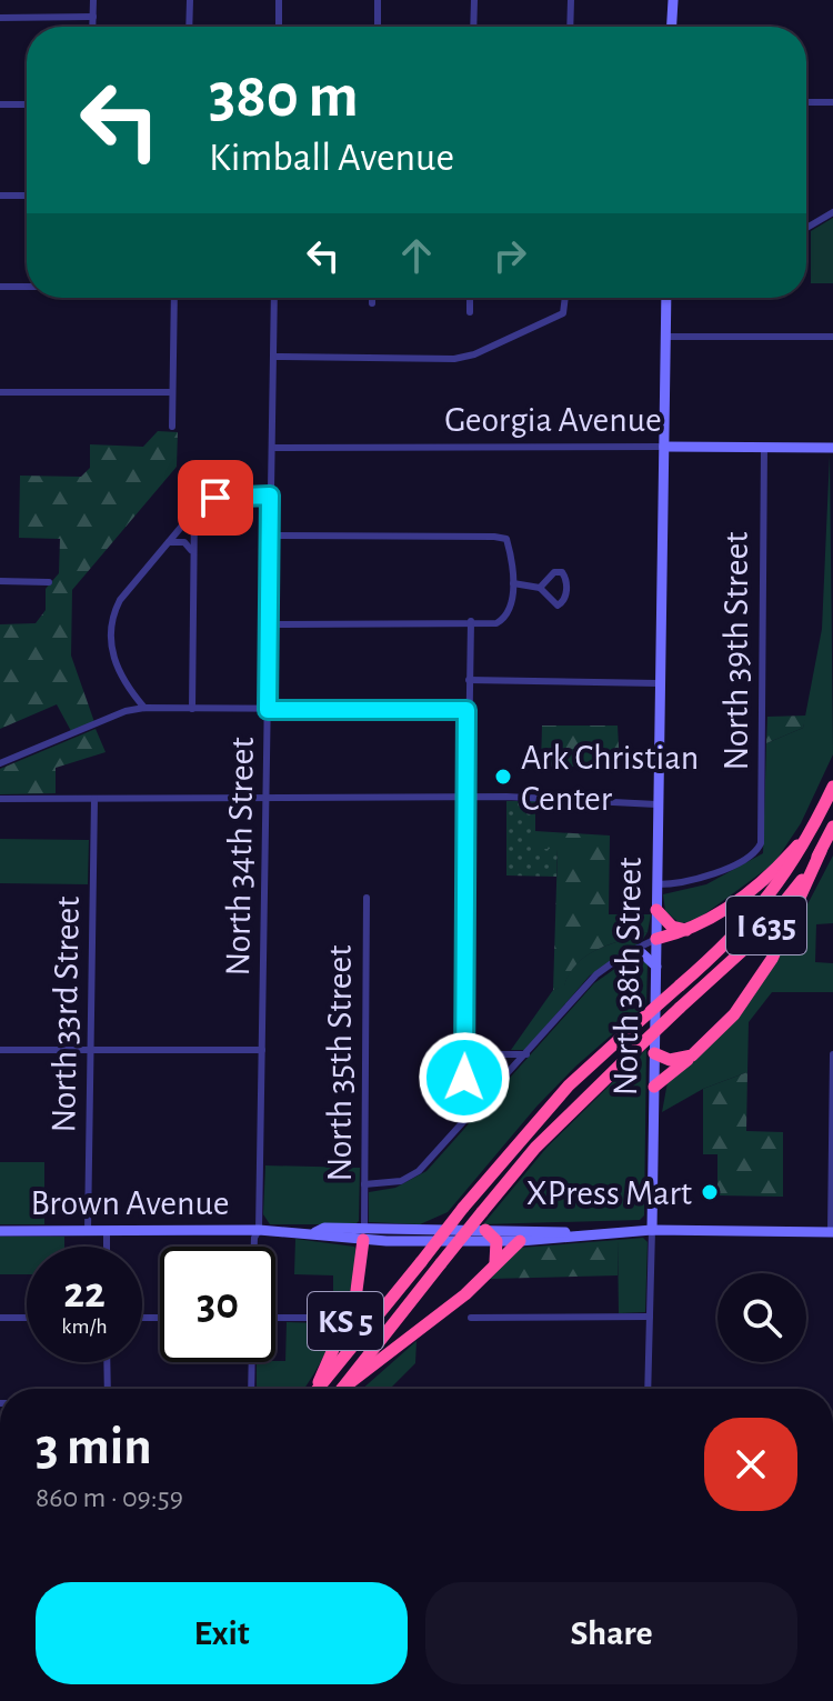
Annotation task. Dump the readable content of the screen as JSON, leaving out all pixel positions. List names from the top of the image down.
{
  "streets": {
    "highway": ["I 635", "KS 5"],
    "street": [
      "Georgia Avenue",
      "North 39th Street",
      "North 34th Street",
      "North 38th Street",
      "North 33rd Street",
      "North 35th Street",
      "Brown Avenue"
    ]
  },
  "crossings": [
    ["Georgia Avenue", "North 39th Street"],
    ["Georgia Avenue", "North 34th Street"],
    ["Georgia Avenue", "North 38th Street"],
    ["North 39th Street", "North 38th Street"],
    ["North 34th Street", "Brown Avenue"],
    ["North 33rd Street", "Brown Avenue"],
    ["North 35th Street", "Brown Avenue"],
    ["North 35th Street", "KS 5"],
    ["Brown Avenue", "KS 5"]
  ],
  "places": ["Ark Christian Center", "XPress Mart"],
  "page": {
    "turn": ["380 m", "Kimball Avenue"],
    "speed": "22 km/h",
    "limit": "30",
    "heading": ["3 min", "860 m · 09:59"],
    "buttons": ["Exit", "Share"]
  }
}
